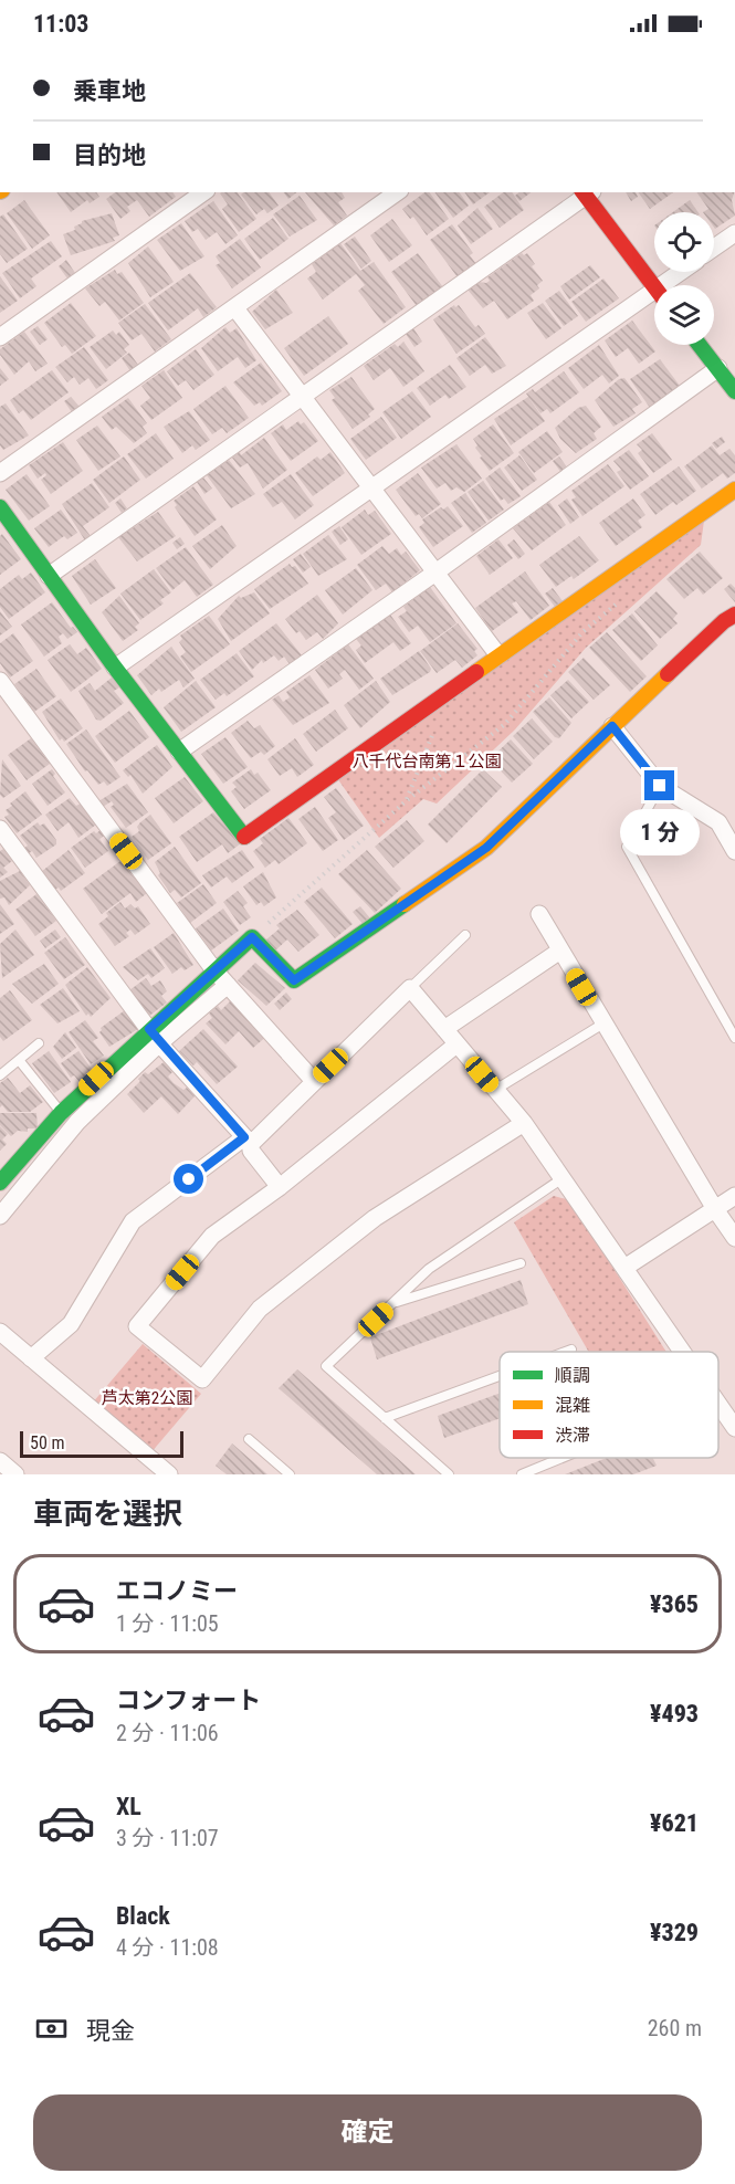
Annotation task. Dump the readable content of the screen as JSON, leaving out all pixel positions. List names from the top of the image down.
{
  "parks": ["八千代台南第１公園", "芦太第2公園"],
  "legend": ["順調", "混雑", "渋滞"],
  "scale_bar": "50 m",
  "page": {
    "status": "11:03",
    "banner": ["乗車地", "目的地"],
    "bubble": "1 分",
    "scale": "50 m",
    "heading": "車両を選択",
    "list": [
      {
        "name": "エコノミー",
        "note": "1 分 · 11:05",
        "value": "¥365"
      },
      {
        "name": "コンフォート",
        "note": "2 分 · 11:06",
        "value": "¥493"
      },
      {
        "name": "XL",
        "note": "3 分 · 11:07",
        "value": "¥621"
      },
      {
        "name": "Black",
        "note": "4 分 · 11:08",
        "value": "¥329"
      }
    ],
    "pay": ["現金", "260 m"],
    "buttons": "確定"
  }
}
